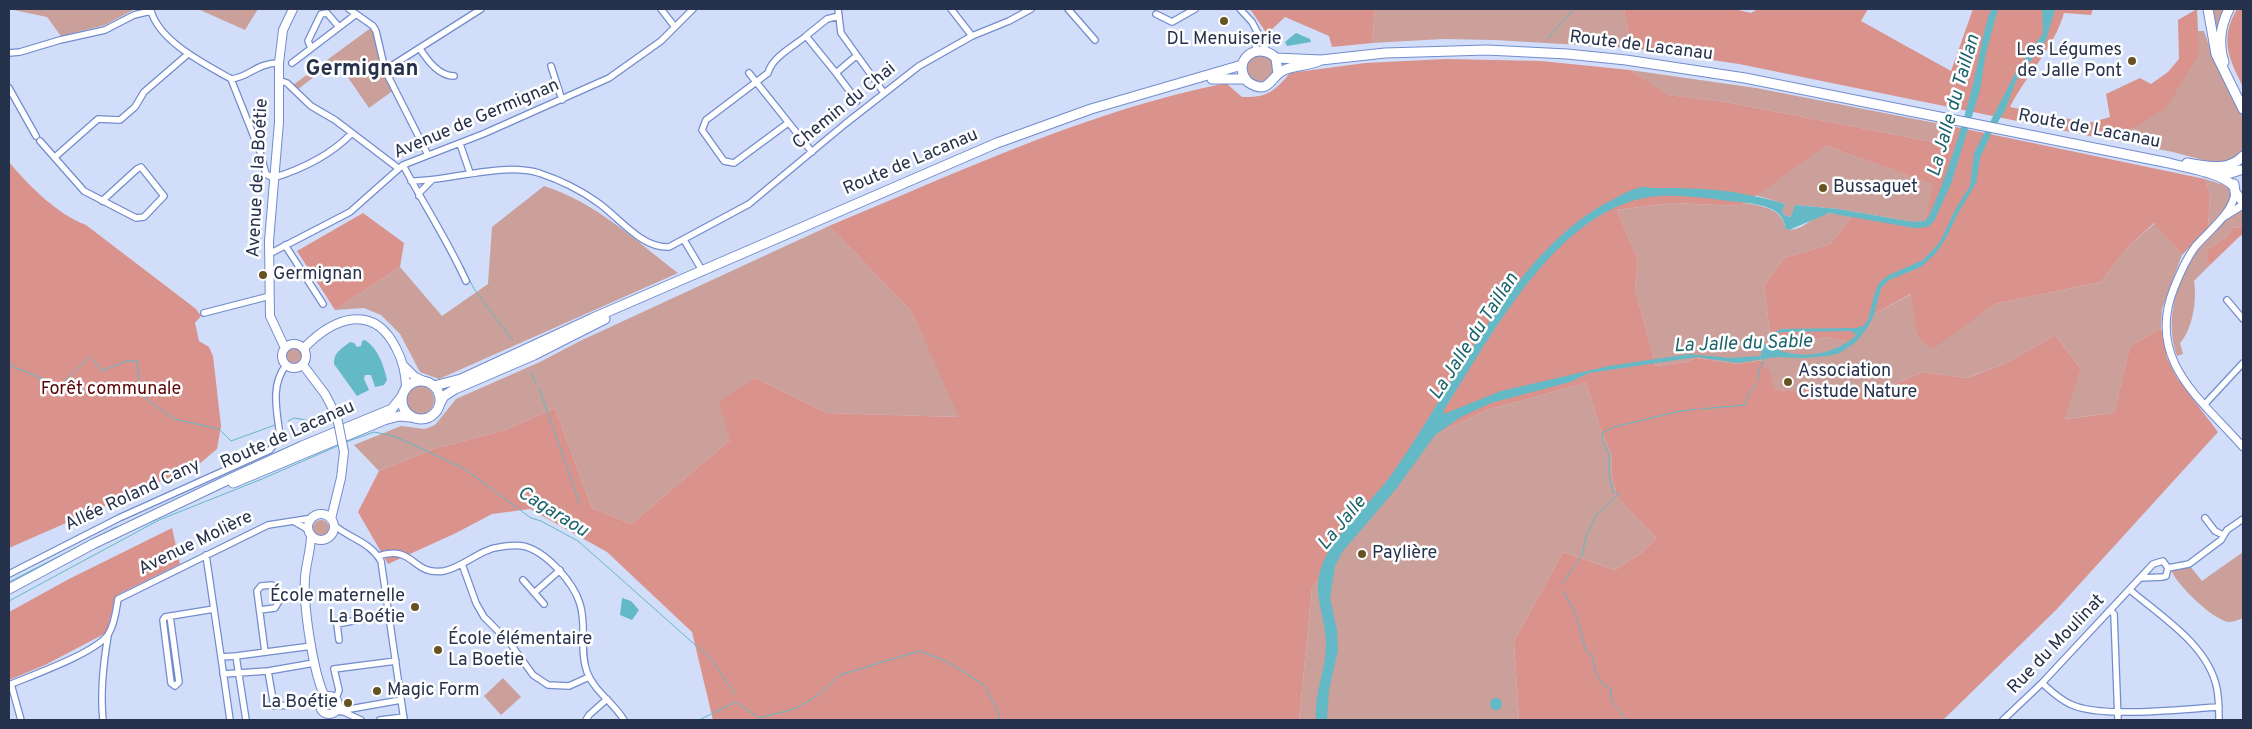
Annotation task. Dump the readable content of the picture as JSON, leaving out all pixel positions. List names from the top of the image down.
{
  "streets": {
    "main road": ["Route de Lacanau", "Avenue de la Boétie"],
    "street": [
      "Chemin du Chai",
      "Avenue de Germignan",
      "Allée Roland Cany",
      "Avenue Molière",
      "Rue du Moulinat"
    ]
  },
  "crossings": [
    ["Avenue de Germignan", "Avenue de la Boétie"],
    ["Avenue de la Boétie", "Allée Roland Cany"]
  ],
  "districts": ["Germignan"],
  "water": [
    "La Jalle du Taillan",
    "La Jalle du Sable",
    "Cagaraou",
    "La Jalle"
  ],
  "parks": ["Forêt communale"],
  "places": [
    "DL Menuiserie",
    "Les Légumes de Jalle Pont",
    "Bussaguet",
    "Germignan",
    "Association Cistude Nature",
    "Paylière",
    "École maternelle La Boétie",
    "École élémentaire La Boetie",
    "Magic Form",
    "La Boétie"
  ]
}
